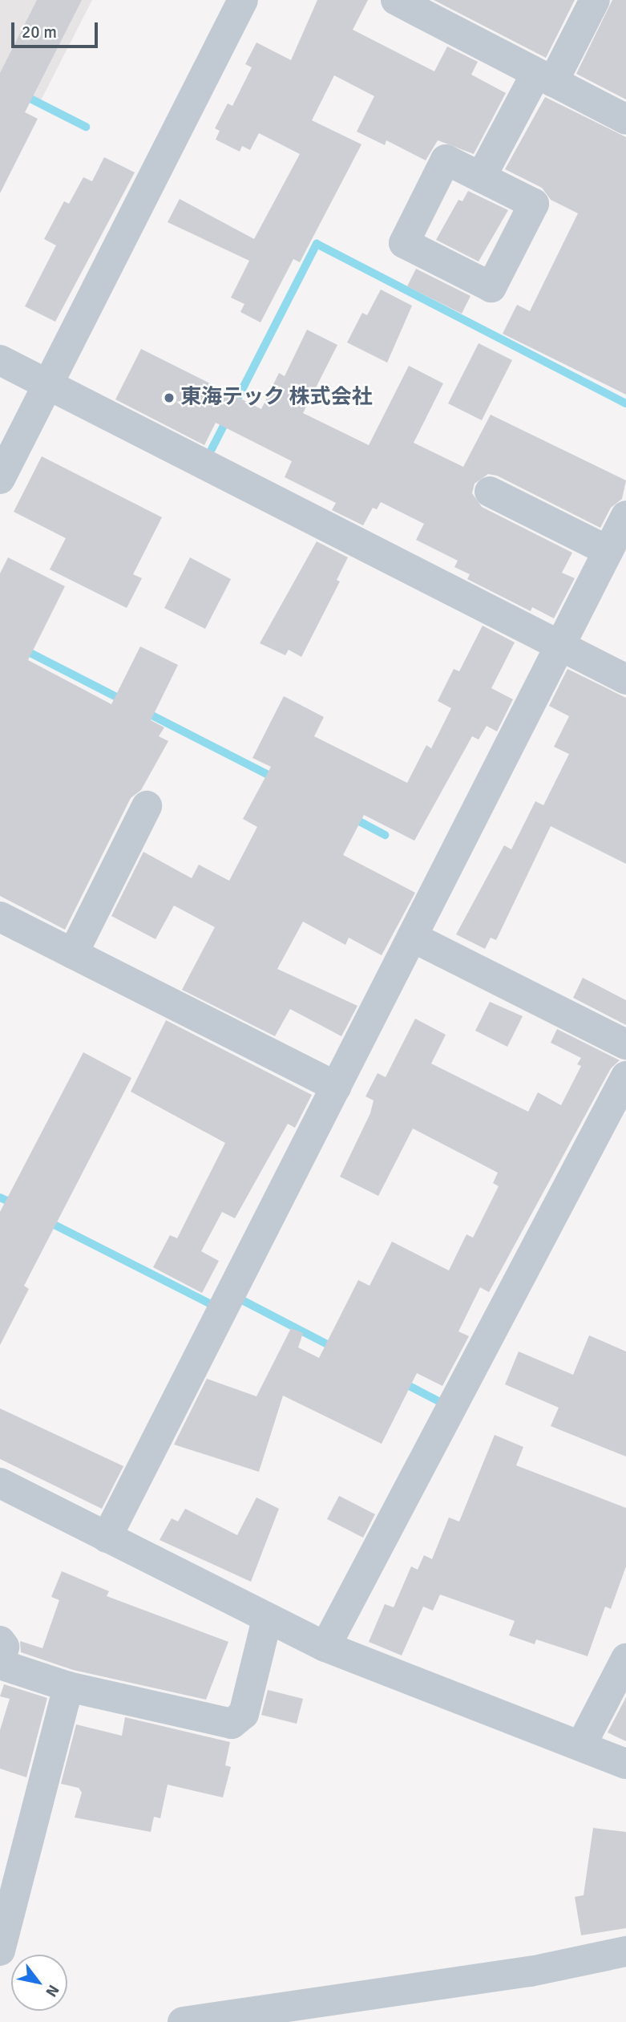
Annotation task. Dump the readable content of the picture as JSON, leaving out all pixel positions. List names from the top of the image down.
{
  "places": ["東海テック 株式会社"],
  "scale_bar": "20 m",
  "north": "bottom right"
}
